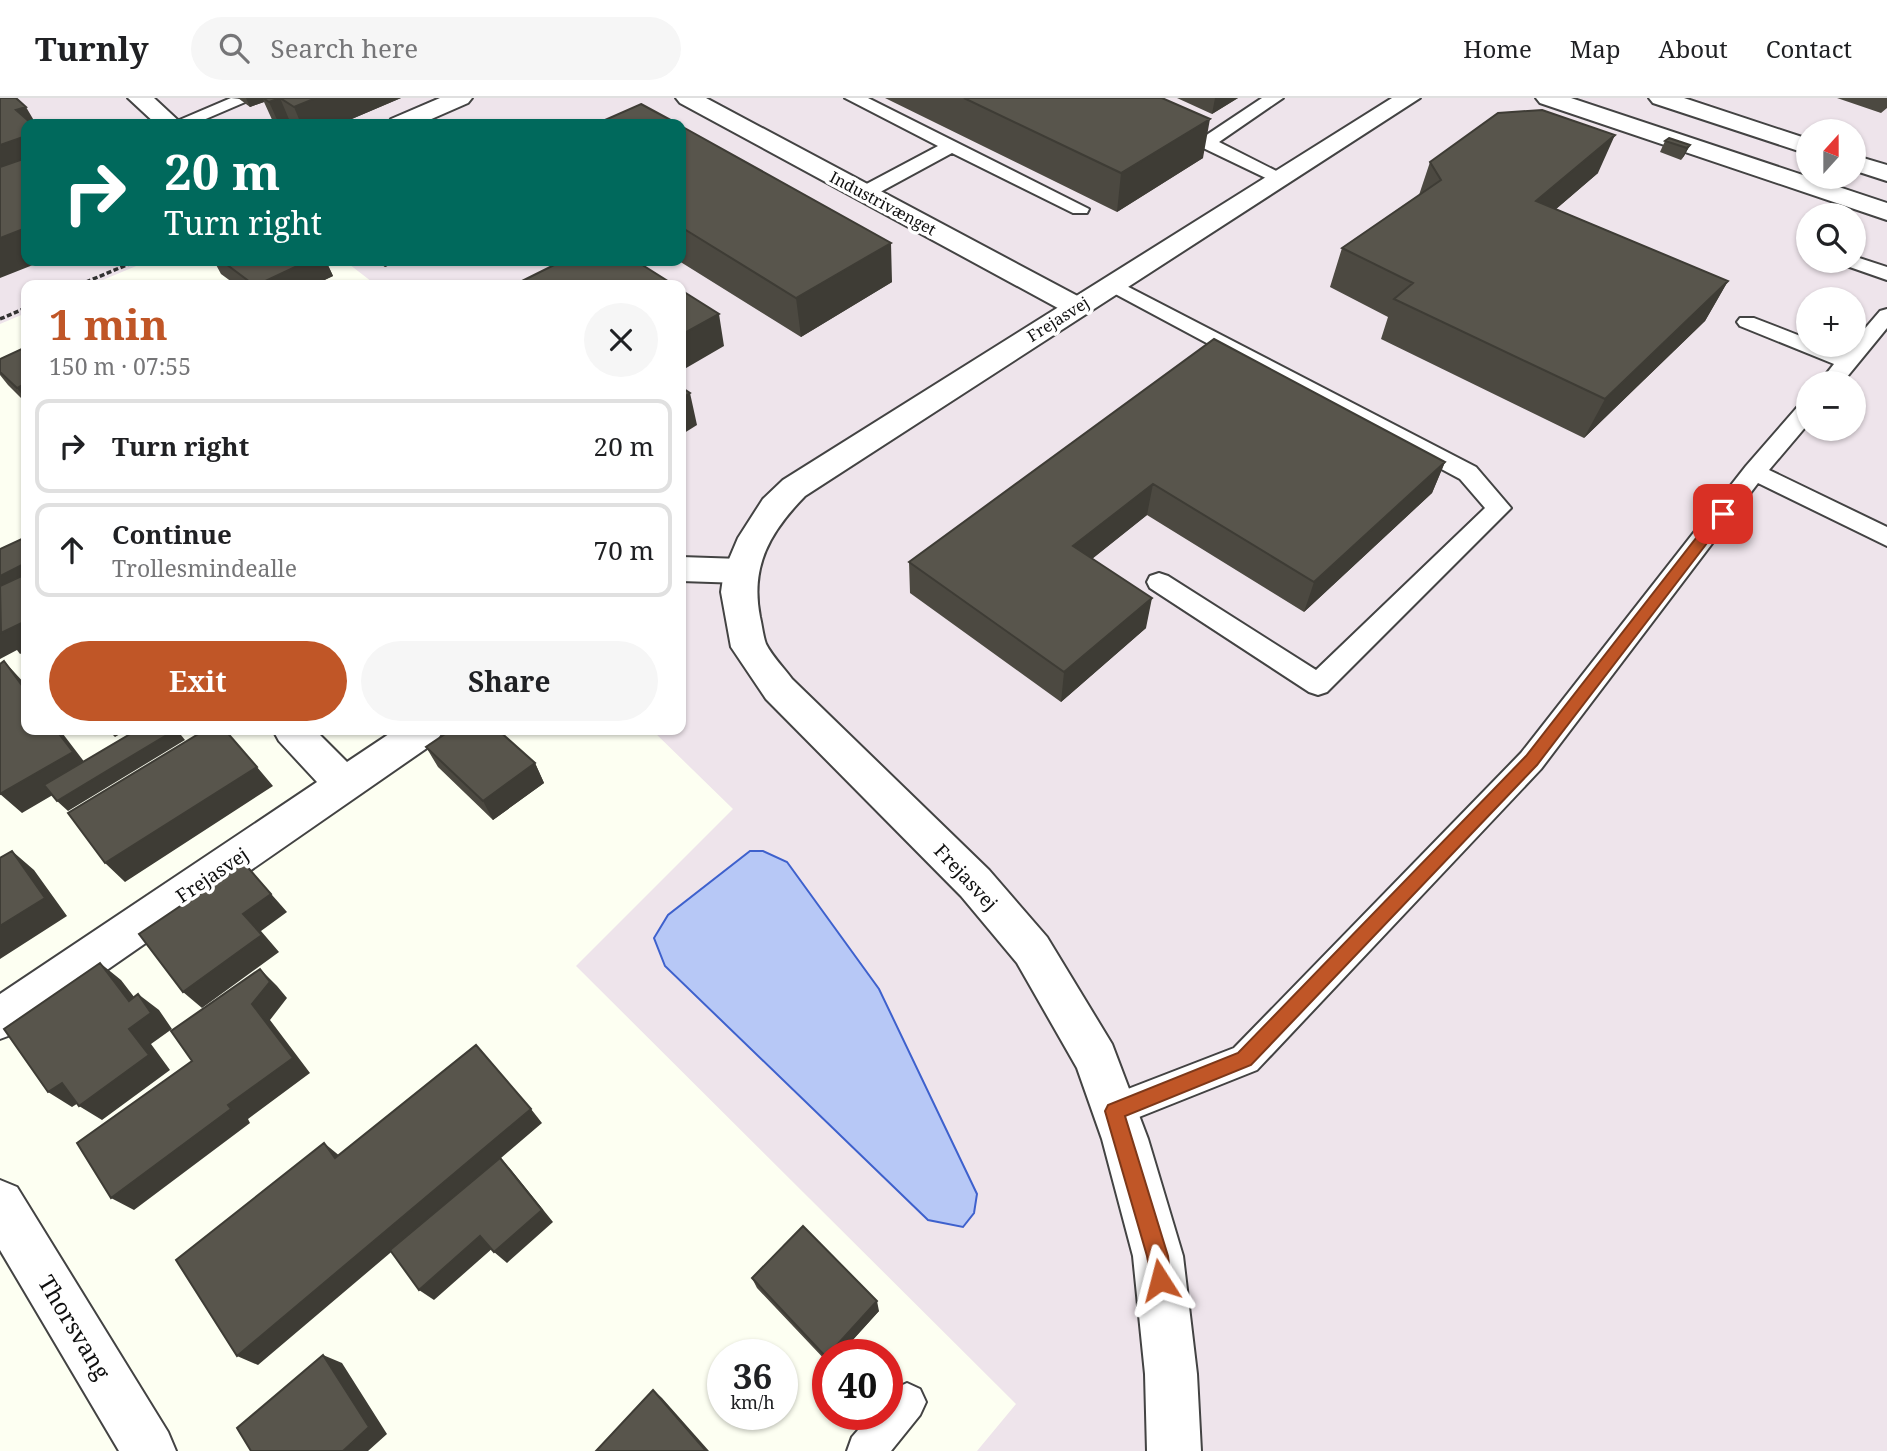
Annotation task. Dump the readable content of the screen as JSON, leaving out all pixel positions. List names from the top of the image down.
{
  "streets": {
    "street": ["Industrivænget", "Frejasvej", "Thorsvang"]
  },
  "crossings": [
    ["Industrivænget", "Frejasvej"]
  ],
  "north": "top",
  "page": {
    "header": "Turnly",
    "search": "Search here",
    "nav": [
      "Home",
      "Map",
      "About",
      "Contact"
    ],
    "map_buttons": ["+", "−"],
    "turn": ["20 m", "Turn right"],
    "heading": ["1 min", "150 m · 07:55"],
    "list": [
      {
        "name": "Turn right",
        "value": "20 m"
      },
      {
        "name": "Continue",
        "note": "Trollesmindealle",
        "value": "70 m"
      }
    ],
    "buttons": ["Exit", "Share"],
    "speed": "36 km/h",
    "limit": "40"
  }
}
